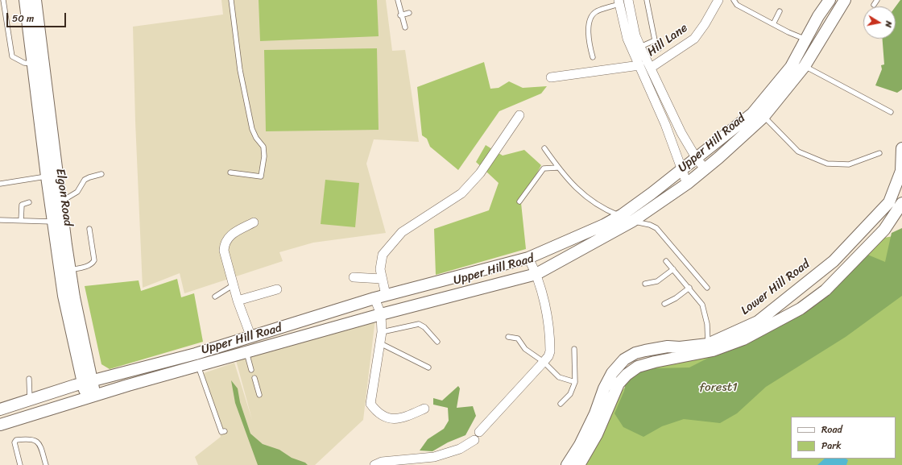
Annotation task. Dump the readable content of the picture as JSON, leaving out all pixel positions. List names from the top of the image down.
{
  "streets": {
    "street": [
      "Hill Lane",
      "Upper Hill Road",
      "Elgon Road",
      "Lower Hill Road"
    ]
  },
  "crossings": [
    ["Upper Hill Road", "Elgon Road"]
  ],
  "parks": ["forest1"],
  "legend": ["Road", "Park"],
  "scale_bar": "50 m",
  "north": "right"
}
